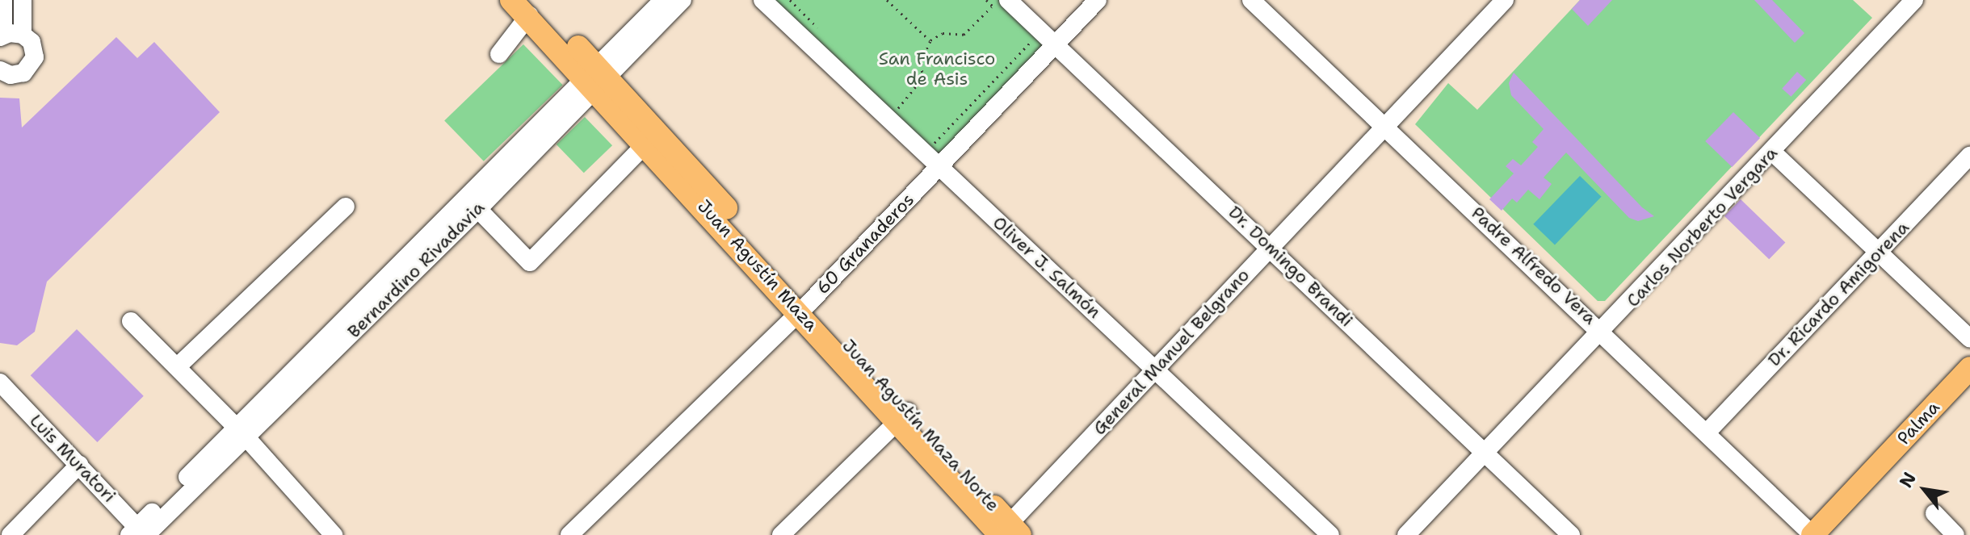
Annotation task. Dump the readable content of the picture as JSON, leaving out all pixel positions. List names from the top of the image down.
{
  "streets": {
    "main road": ["Juan Agustín Maza", "Palma", "Juan Agustín Maza Norte"],
    "street": [
      "Carlos Norberto Vergara",
      "60 Granaderos",
      "Padre Alfredo Vera",
      "Dr. Domingo Brandi",
      "Oliver J. Salmón",
      "Bernardino Rivadavia",
      "Dr. Ricardo Amigorena",
      "General Manuel Belgrano",
      "Luis Muratori"
    ]
  },
  "crossings": [
    ["Carlos Norberto Vergara", "Padre Alfredo Vera"],
    ["Carlos Norberto Vergara", "Dr. Domingo Brandi"],
    ["60 Granaderos", "Juan Agustín Maza"],
    ["60 Granaderos", "Dr. Domingo Brandi"],
    ["60 Granaderos", "Oliver J. Salmón"],
    ["60 Granaderos", "Juan Agustín Maza Norte"],
    ["Juan Agustín Maza", "Bernardino Rivadavia"],
    ["Juan Agustín Maza", "Juan Agustín Maza Norte"],
    ["Padre Alfredo Vera", "Dr. Ricardo Amigorena"],
    ["Padre Alfredo Vera", "General Manuel Belgrano"],
    ["Padre Alfredo Vera", "Palma"],
    ["Dr. Domingo Brandi", "General Manuel Belgrano"],
    ["Oliver J. Salmón", "General Manuel Belgrano"],
    ["Bernardino Rivadavia", "Juan Agustín Maza Norte"],
    ["Bernardino Rivadavia", "Luis Muratori"],
    ["General Manuel Belgrano", "Juan Agustín Maza Norte"]
  ],
  "parks": ["San Francisco de Asis"],
  "north": "top left"
}
